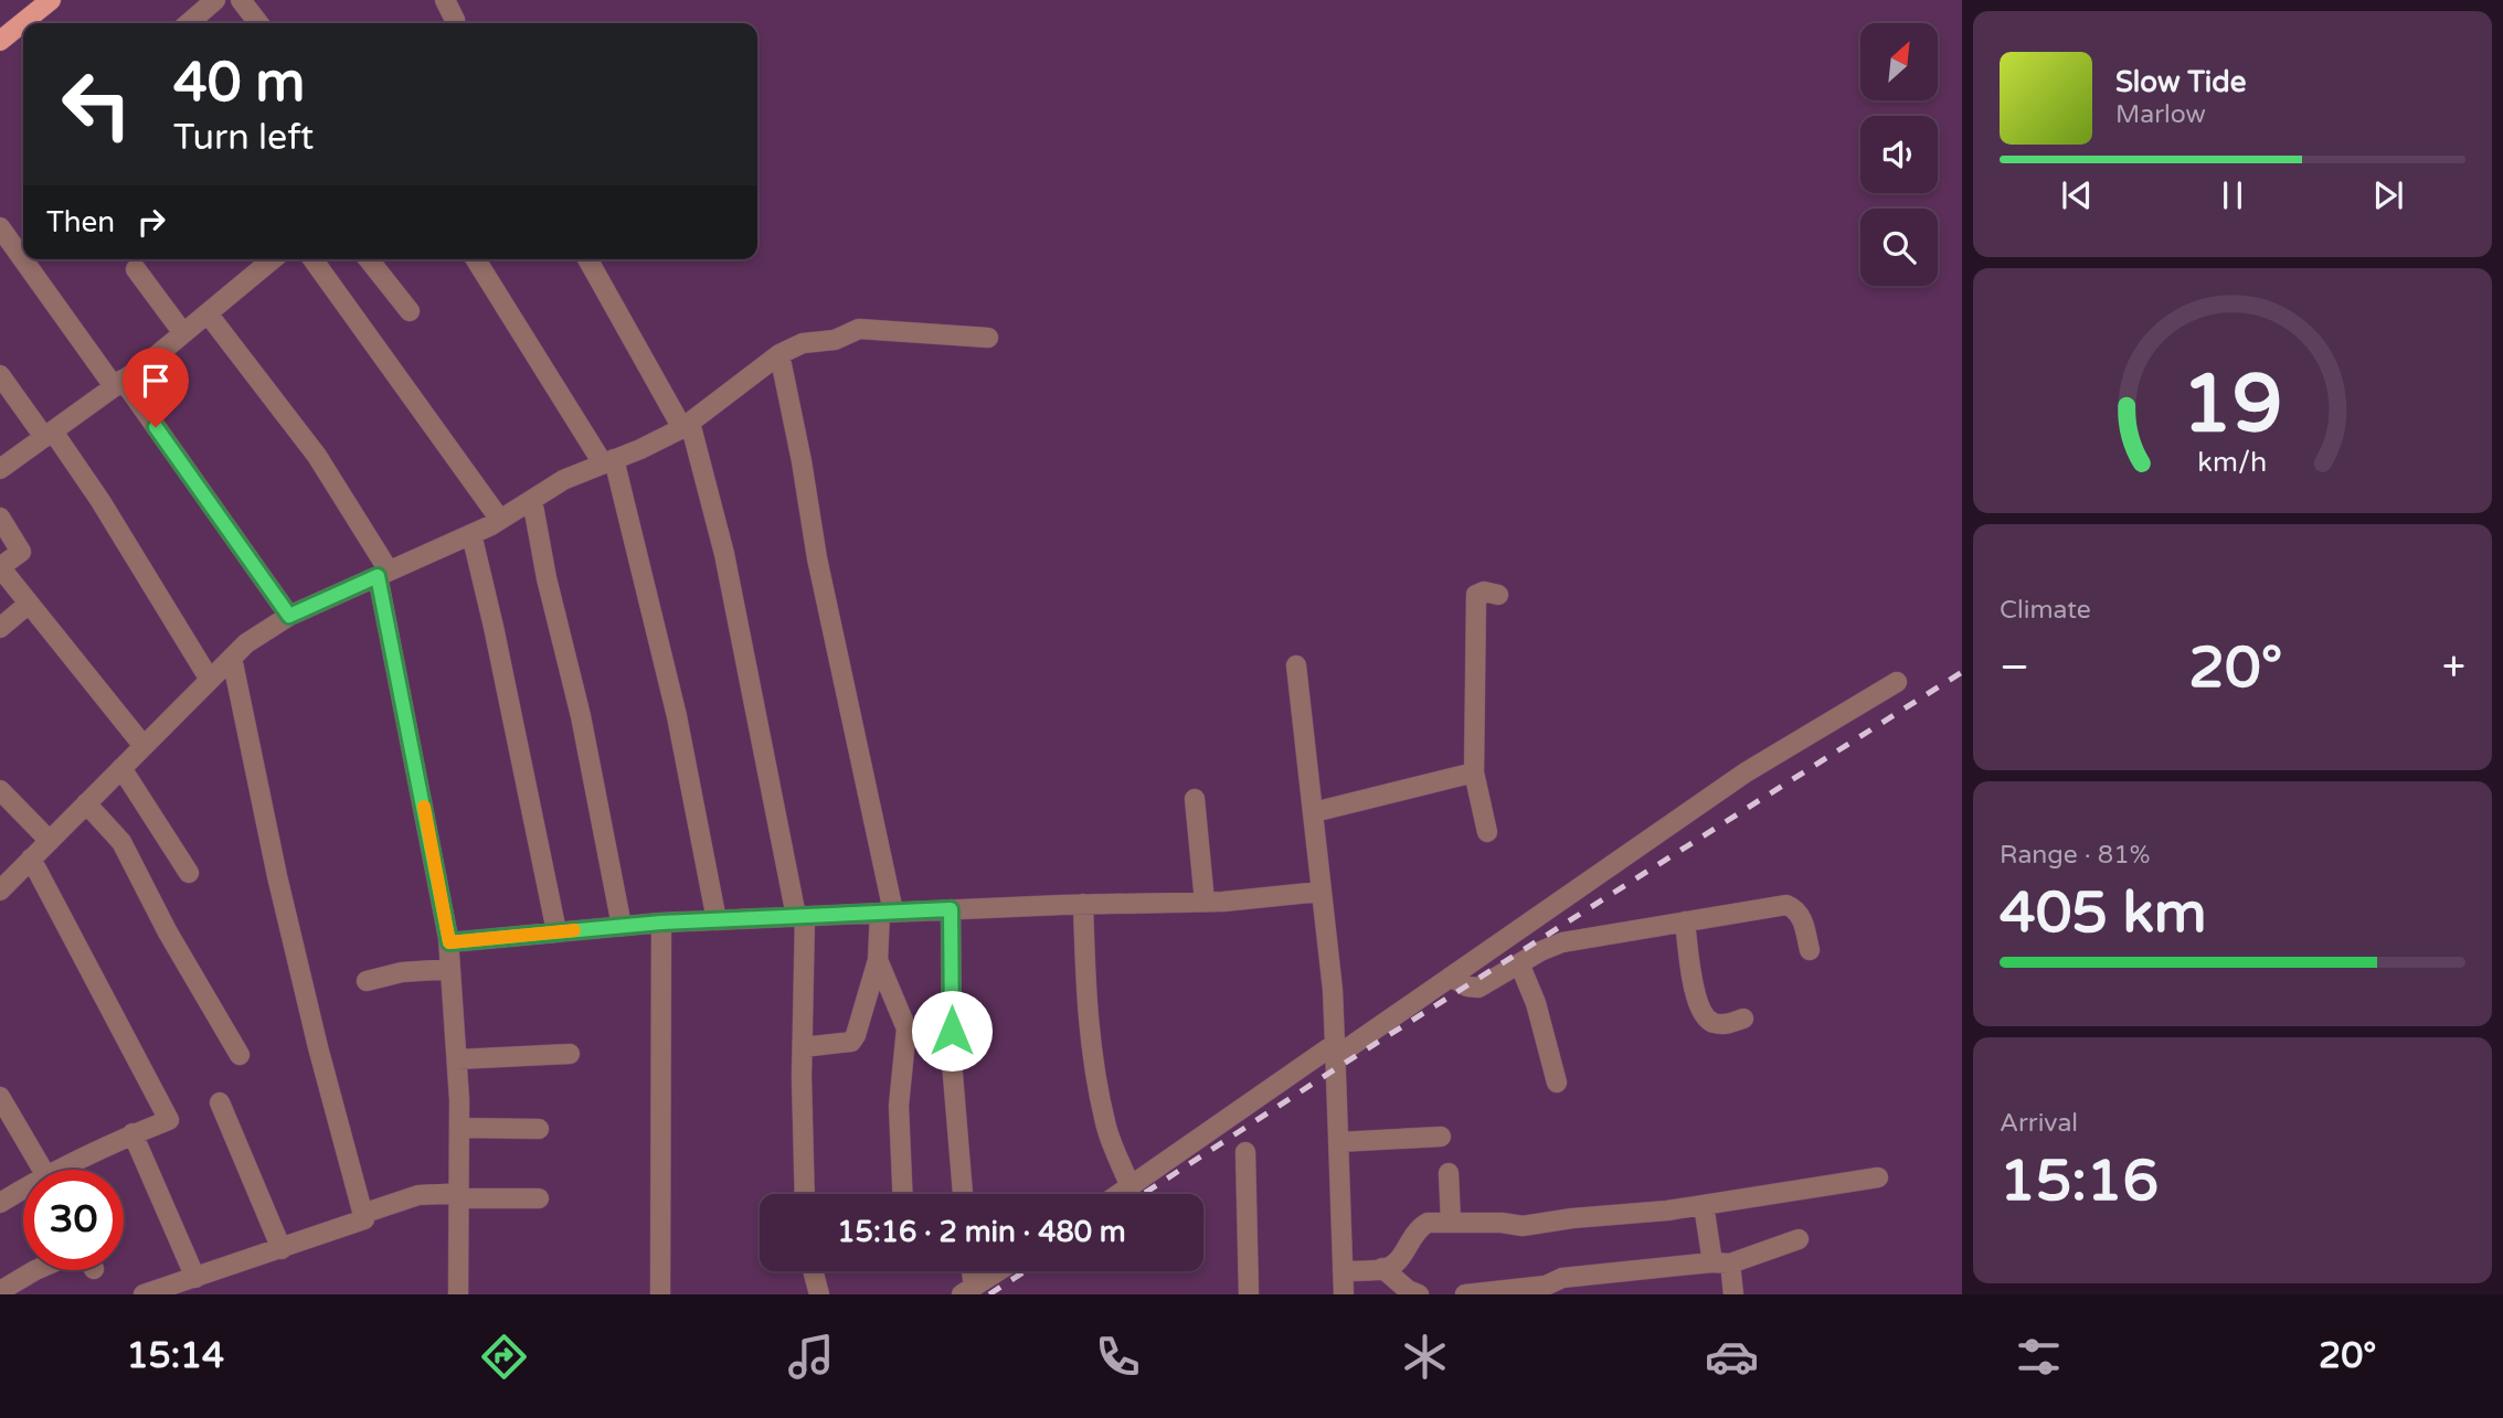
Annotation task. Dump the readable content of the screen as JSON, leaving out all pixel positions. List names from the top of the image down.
{
  "north": "top right",
  "page": {
    "turn": ["40 m", "Turn left"],
    "song": ["Slow Tide", "Marlow"],
    "then": "Then",
    "tile": [
      "Climate",
      ["Range · 81%", "405 km"],
      ["Arrival", "15:16"]
    ],
    "heat": ["−", "20°", "+"],
    "limit": "30",
    "trip": "15:16 · 2 min · 480 m",
    "tabs": ["15:14", "20°"],
    "gauge": ["19", "km/h"]
  }
}
